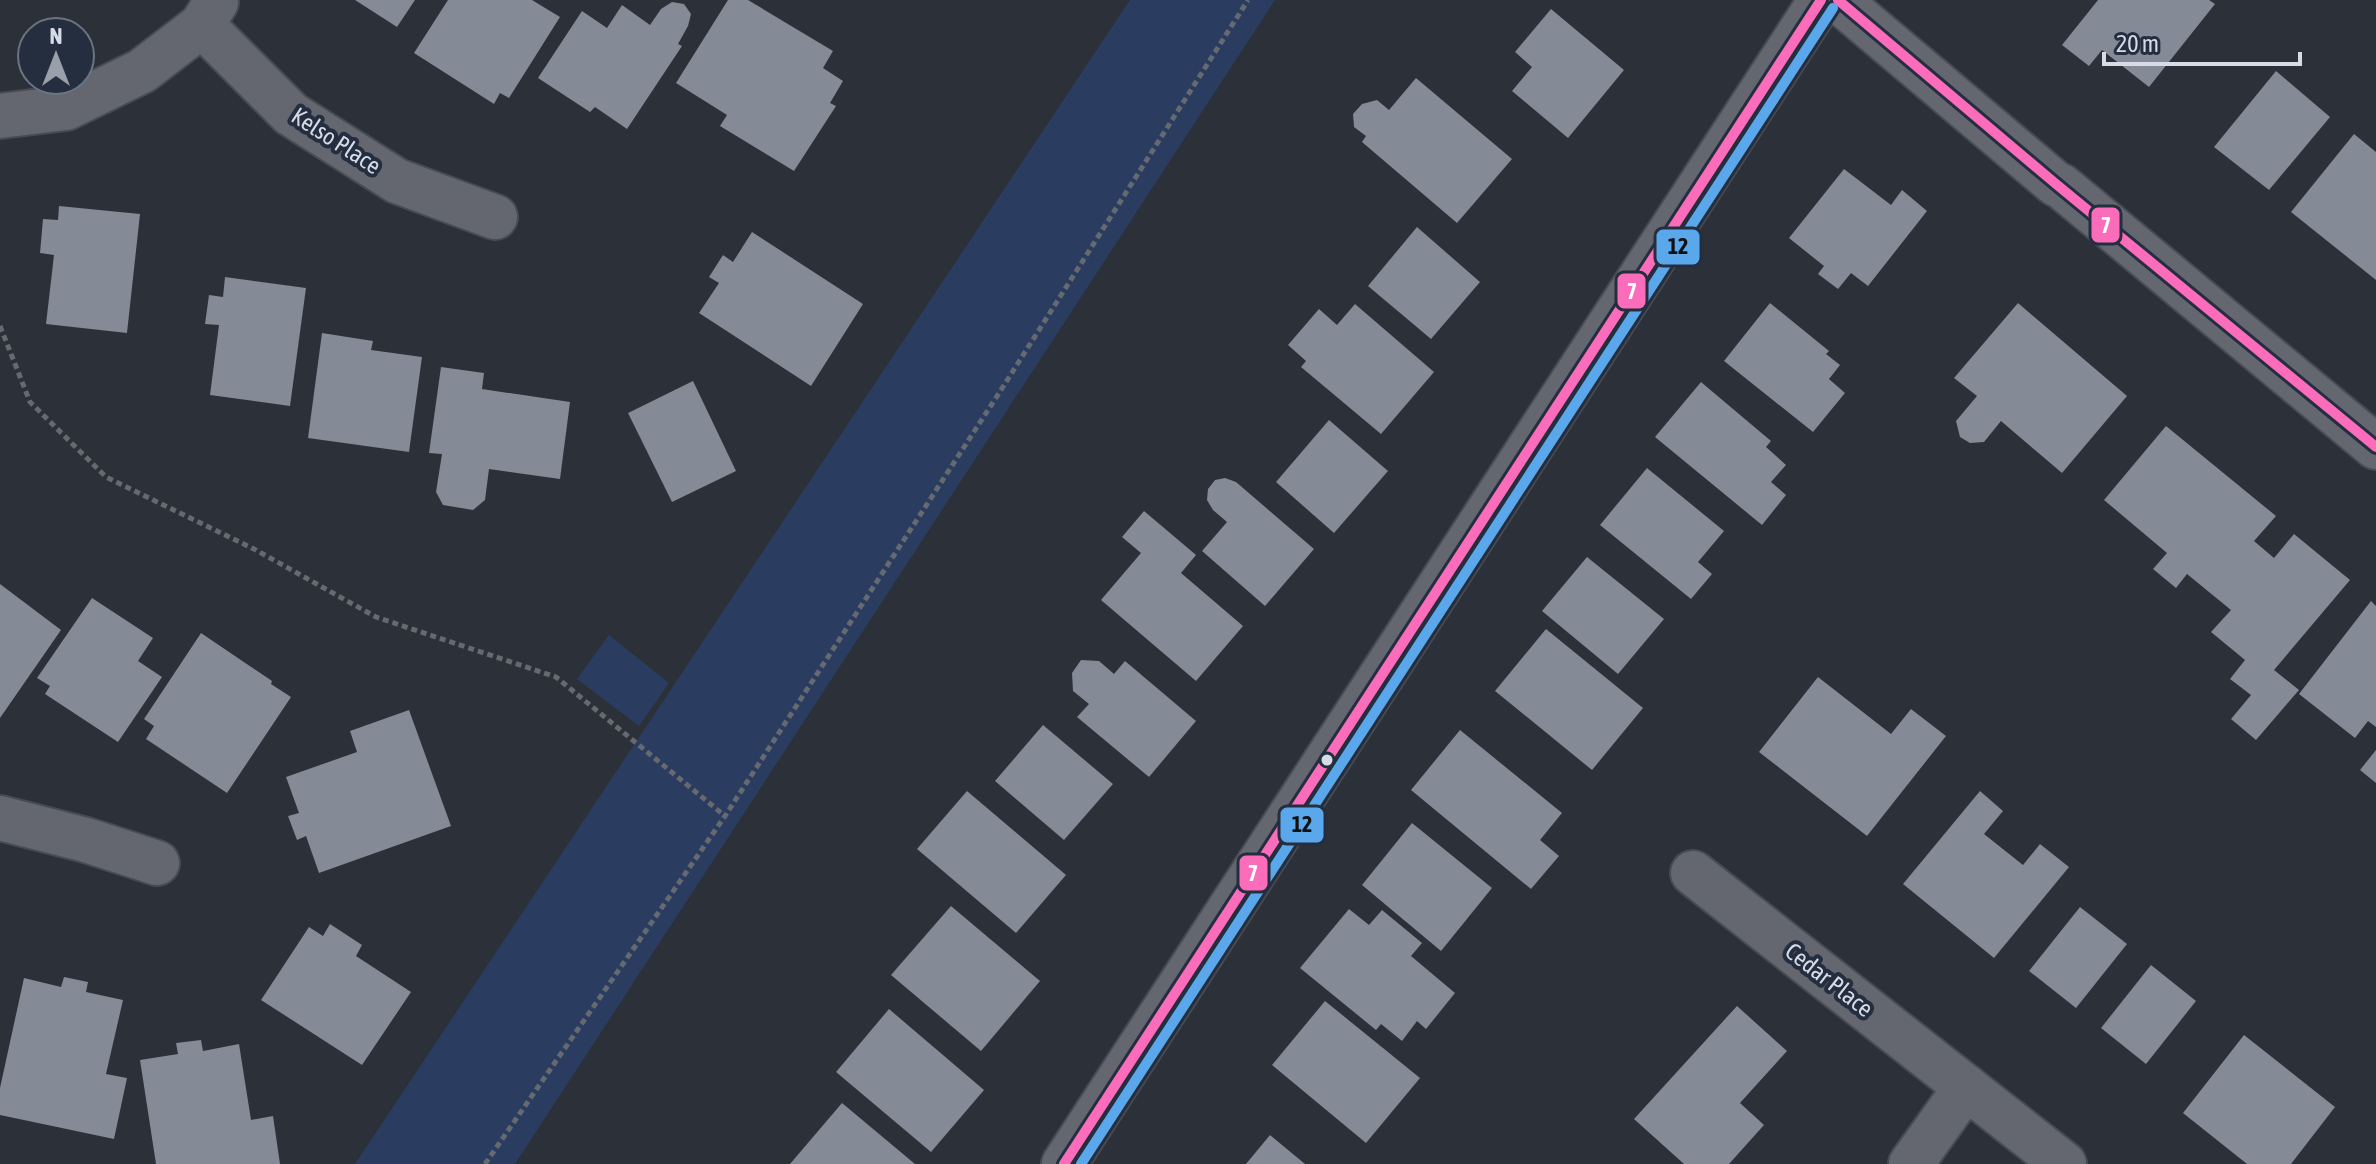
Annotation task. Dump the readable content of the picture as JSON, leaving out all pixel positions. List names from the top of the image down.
{
  "streets": {
    "street": ["Kelso Place", "Cedar Place"]
  },
  "lines": ["transit line 7", "transit line 12"],
  "scale_bar": "20 m",
  "north": "top"
}
